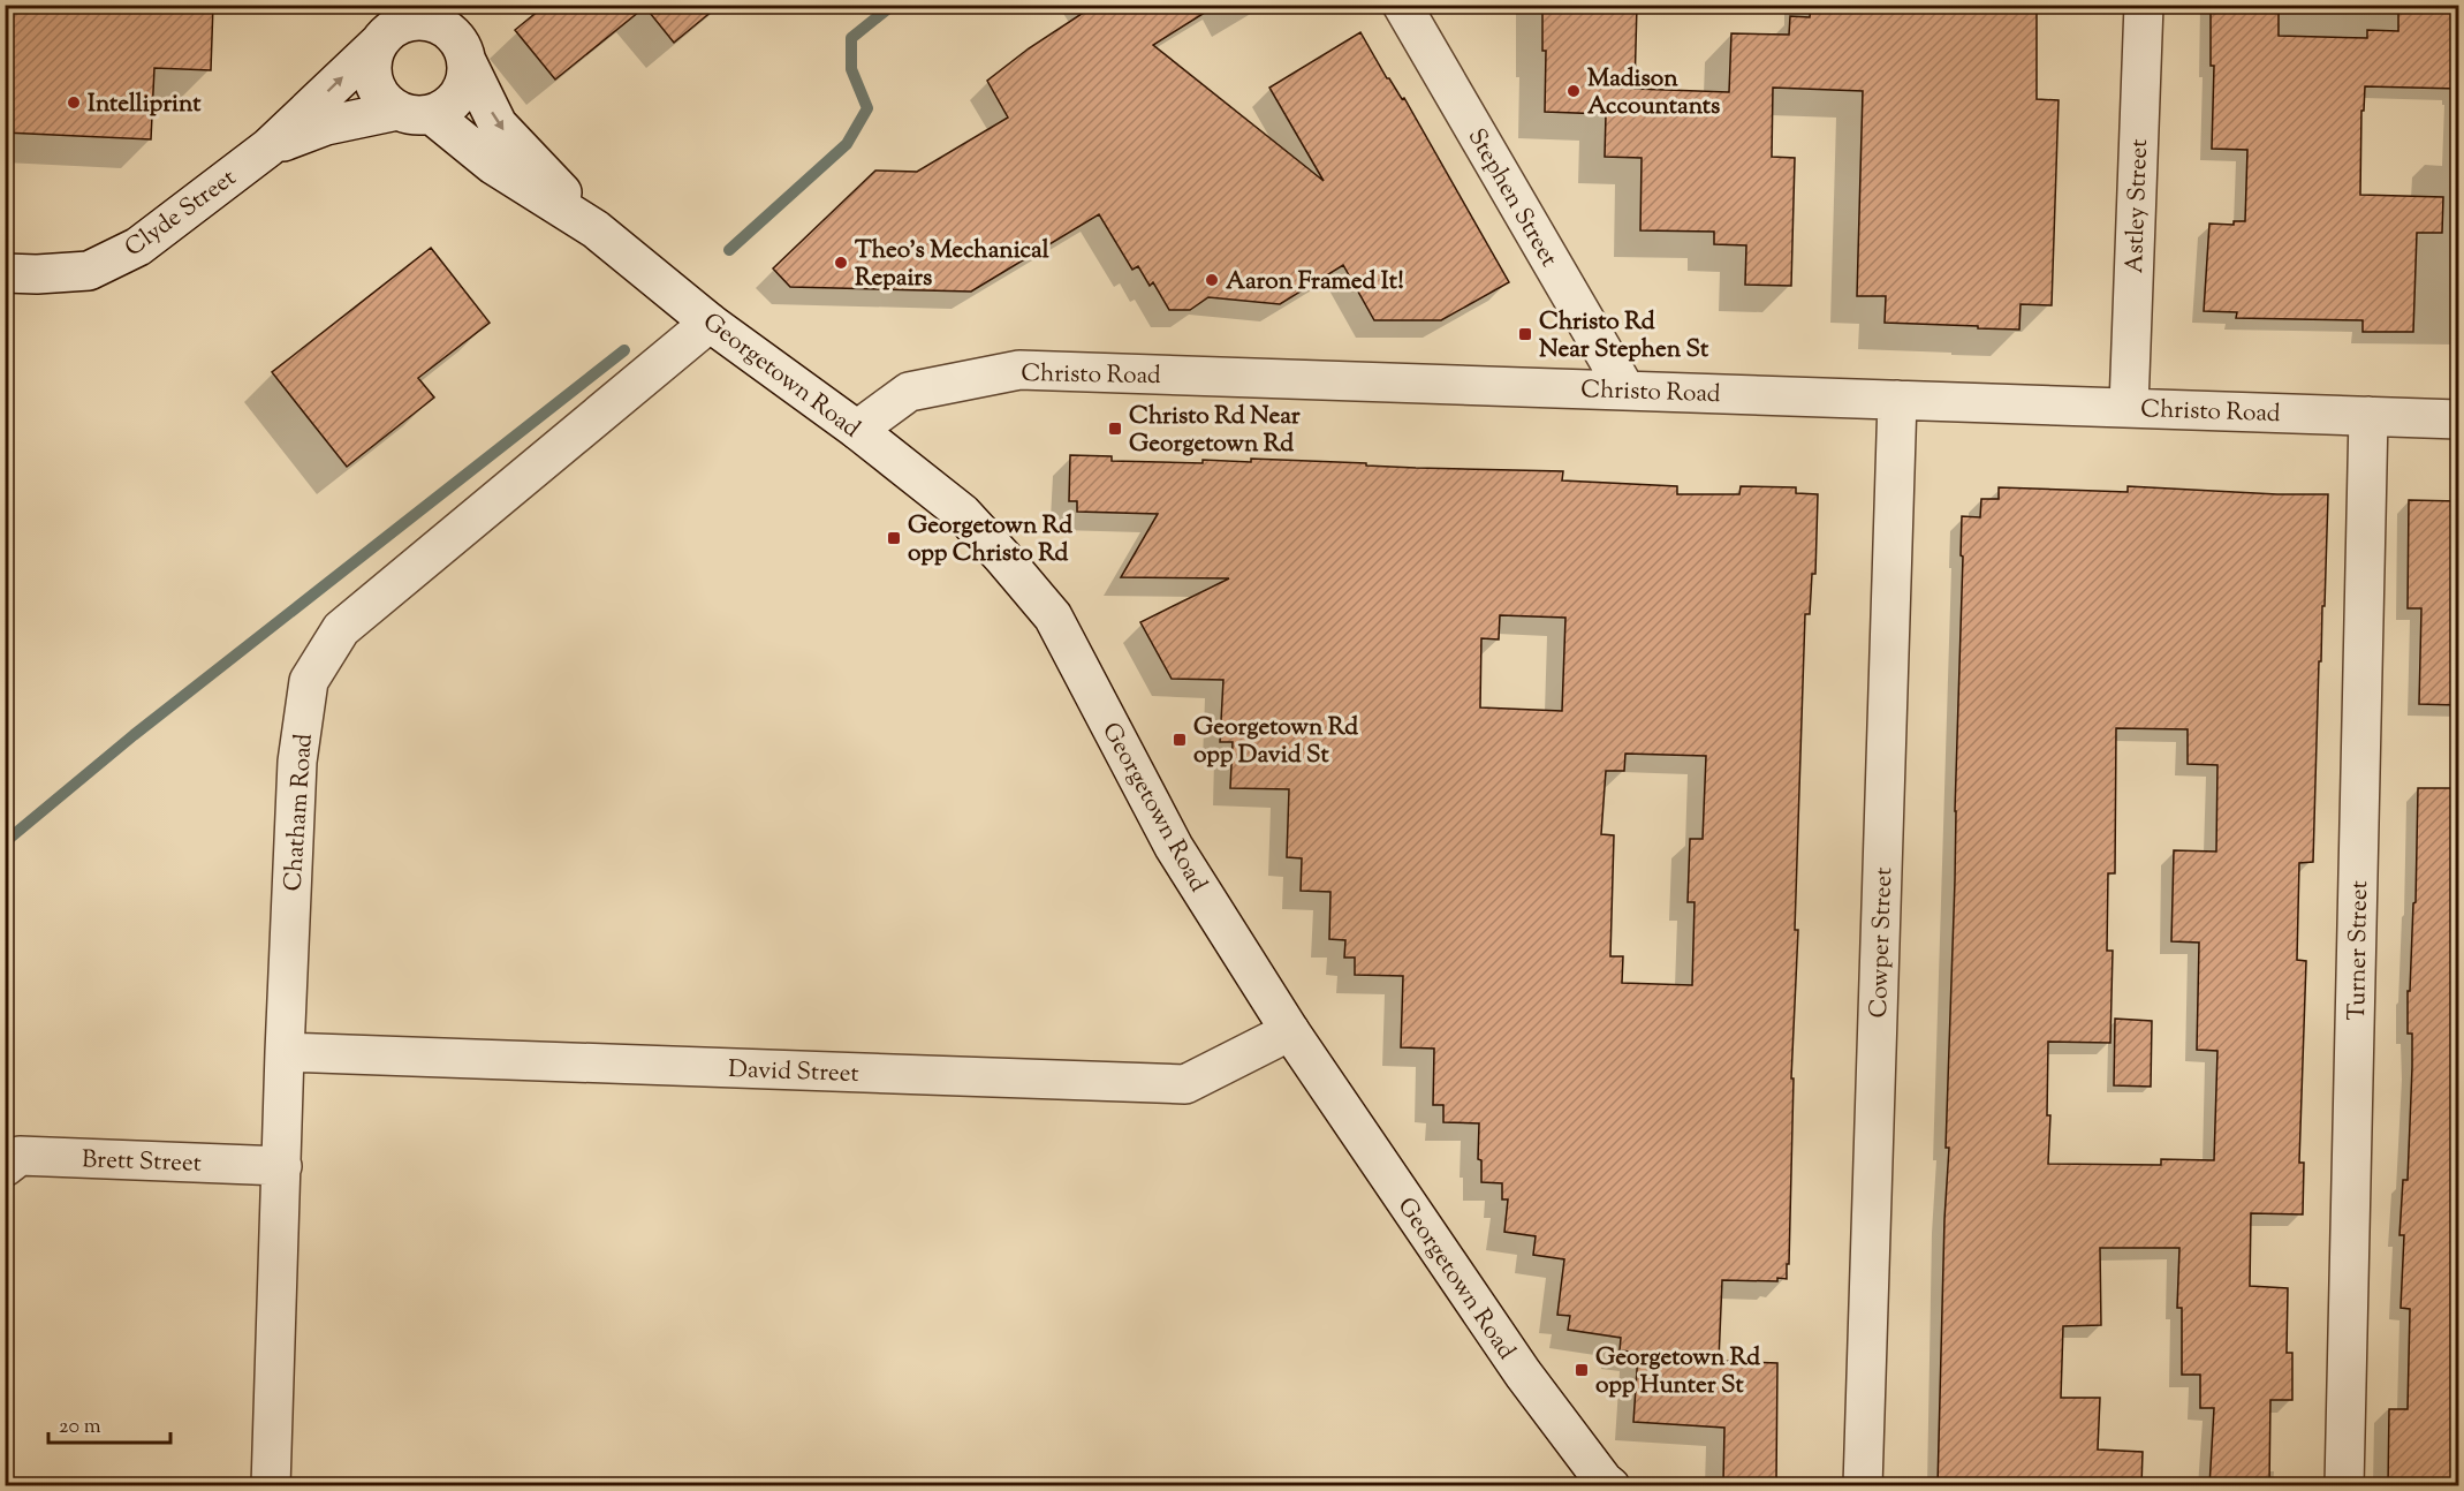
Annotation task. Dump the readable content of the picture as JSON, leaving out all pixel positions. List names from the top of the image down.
{
  "streets": {
    "street": [
      "Stephen Street",
      "Astley Street",
      "Clyde Street",
      "Christo Road",
      "Georgetown Road",
      "Chatham Road",
      "Cowper Street",
      "Turner Street",
      "David Street",
      "Brett Street"
    ]
  },
  "crossings": [
    ["Stephen Street", "Christo Road"],
    ["Astley Street", "Christo Road"],
    ["Clyde Street", "Georgetown Road"],
    ["Christo Road", "Georgetown Road"],
    ["Christo Road", "Cowper Street"],
    ["Christo Road", "Turner Street"],
    ["Georgetown Road", "Chatham Road"],
    ["Georgetown Road", "David Street"],
    ["Chatham Road", "David Street"],
    ["Chatham Road", "Brett Street"]
  ],
  "places": {
    "other": [
      "Madison Accountants",
      "Intelliprint",
      "Theo’s Mechanical Repairs",
      "Aaron Framed It!"
    ],
    "transit": [
      "Christo Rd Near Stephen St",
      "Christo Rd Near Georgetown Rd",
      "Georgetown Rd opp Christo Rd",
      "Georgetown Rd opp David St",
      "Georgetown Rd opp Hunter St"
    ]
  },
  "scale_bar": "20 m"
}
